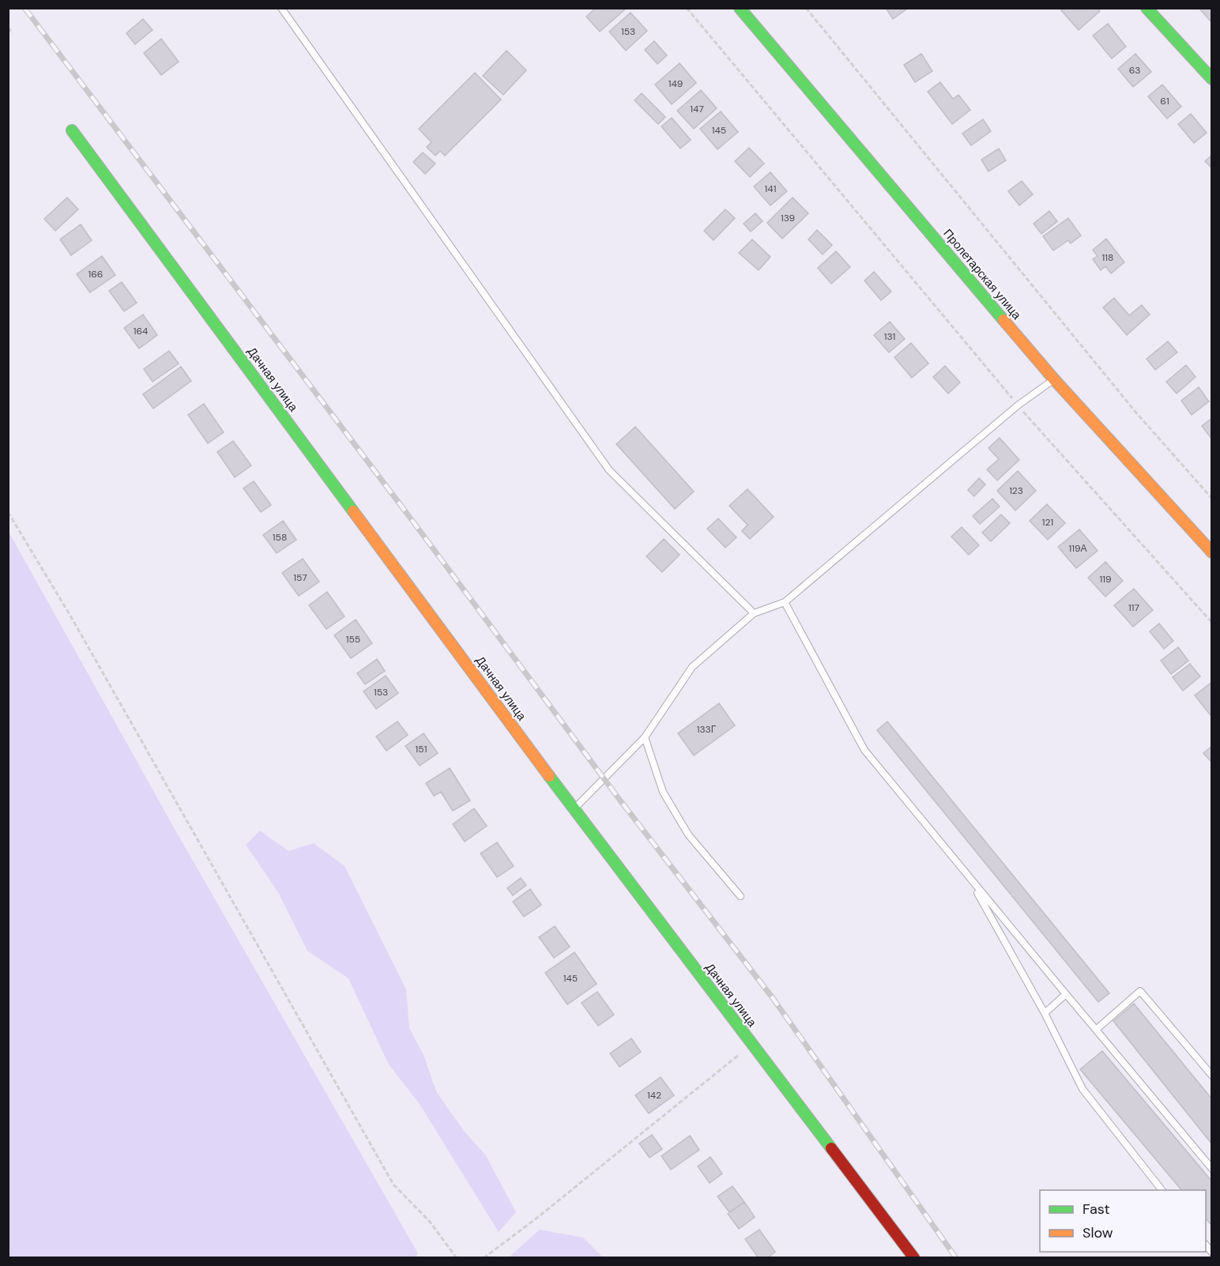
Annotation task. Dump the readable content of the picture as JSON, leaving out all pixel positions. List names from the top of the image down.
{
  "streets": {
    "street": ["Пролетарская улица", "Дачная улица"]
  },
  "house_numbers": [
    "153",
    "63",
    "149",
    "61",
    "147",
    "145",
    "141",
    "139",
    "118",
    "166",
    "164",
    "131",
    "123",
    "121",
    "158",
    "119А",
    "157",
    "119",
    "117",
    "155",
    "153",
    "133Г",
    "151",
    "145",
    "142"
  ],
  "legend": ["Fast", "Slow"]
}
